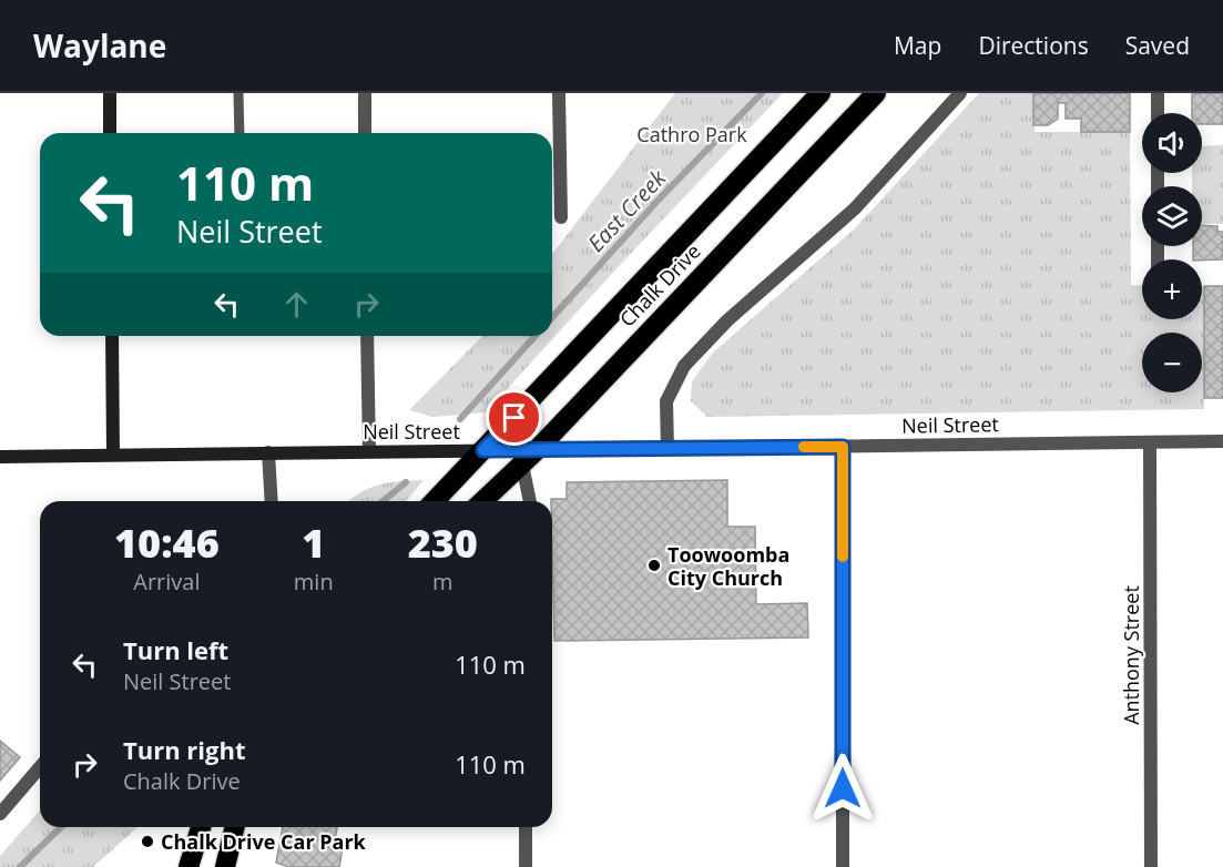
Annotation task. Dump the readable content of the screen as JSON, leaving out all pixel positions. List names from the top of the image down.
{
  "streets": {
    "highway": ["Chalk Drive"],
    "street": ["Neil Street", "Anthony Street"]
  },
  "crossings": [
    ["Chalk Drive", "Neil Street"],
    ["Neil Street", "Anthony Street"]
  ],
  "water": ["East Creek"],
  "parks": ["Cathro Park"],
  "places": ["Toowoomba City Church", "Chalk Drive Car Park"],
  "page": {
    "header": "Waylane",
    "nav": ["Map", "Directions", "Saved"],
    "map_buttons": ["+", "−"],
    "turn": ["110 m", "Neil Street"],
    "eta": [
      "10:46",
      "Arrival",
      "1",
      "min",
      "230",
      "m"
    ],
    "list": [
      {
        "name": "Turn left",
        "note": "Neil Street",
        "value": "110 m"
      },
      {
        "name": "Turn right",
        "note": "Chalk Drive",
        "value": "110 m"
      }
    ]
  }
}
